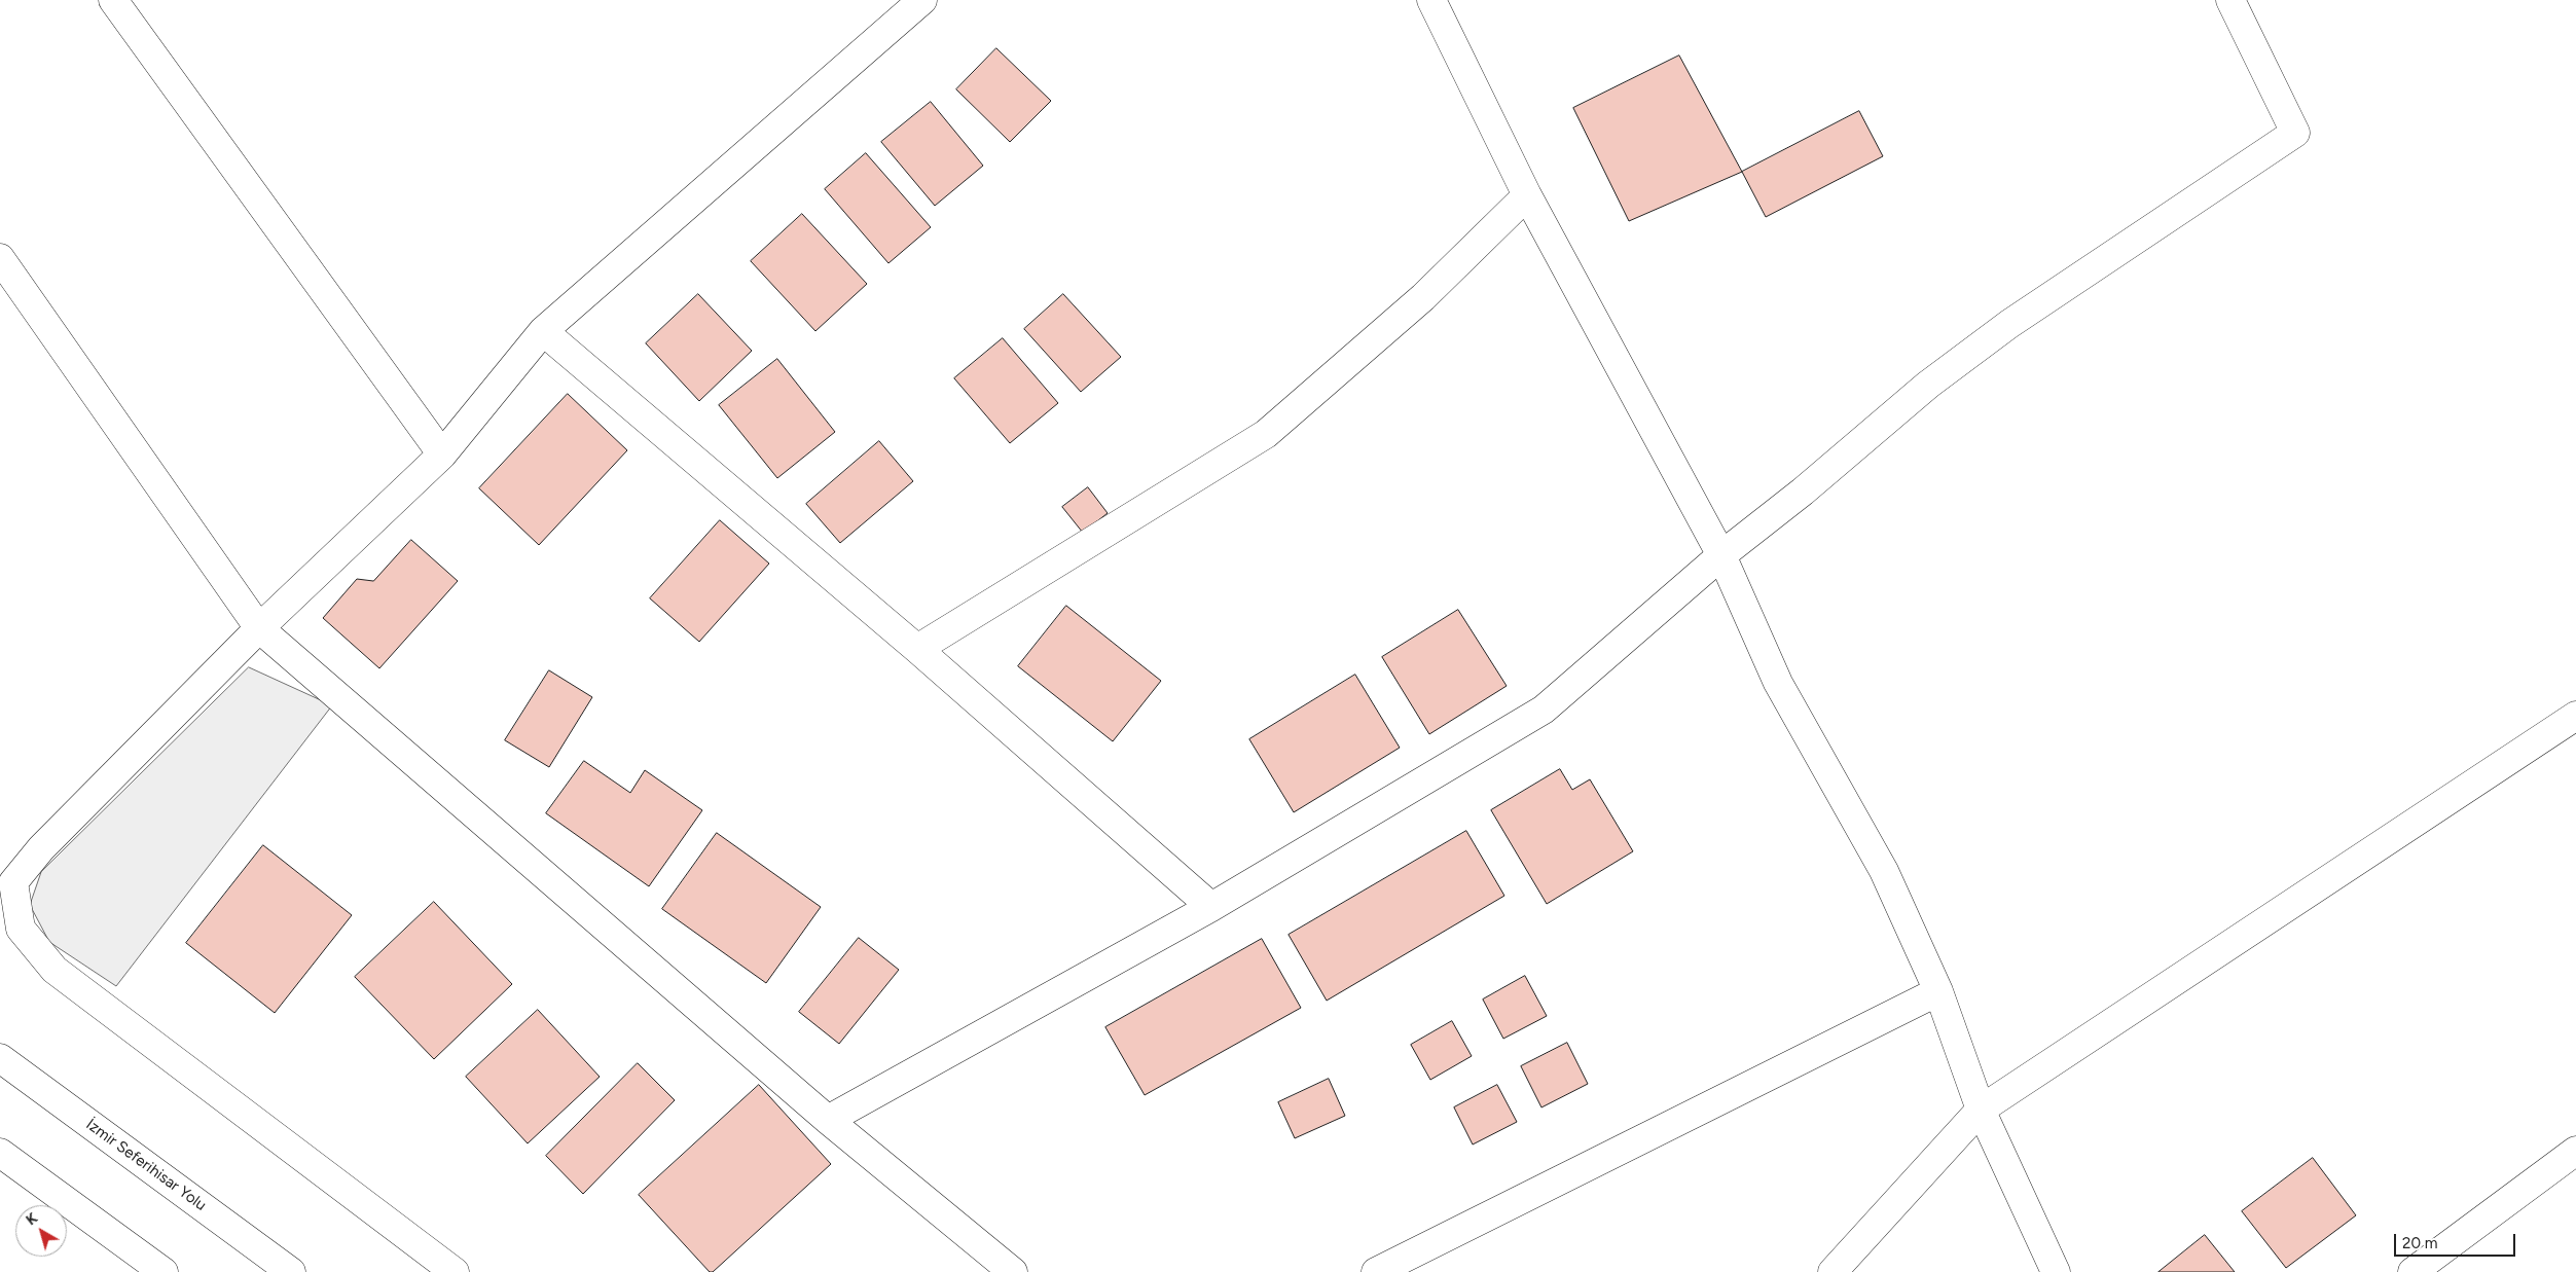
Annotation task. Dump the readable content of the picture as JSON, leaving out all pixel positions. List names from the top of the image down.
{
  "streets": {
    "street": ["İzmir Seferihisar Yolu"]
  },
  "scale_bar": "20 m",
  "north": "top left"
}
